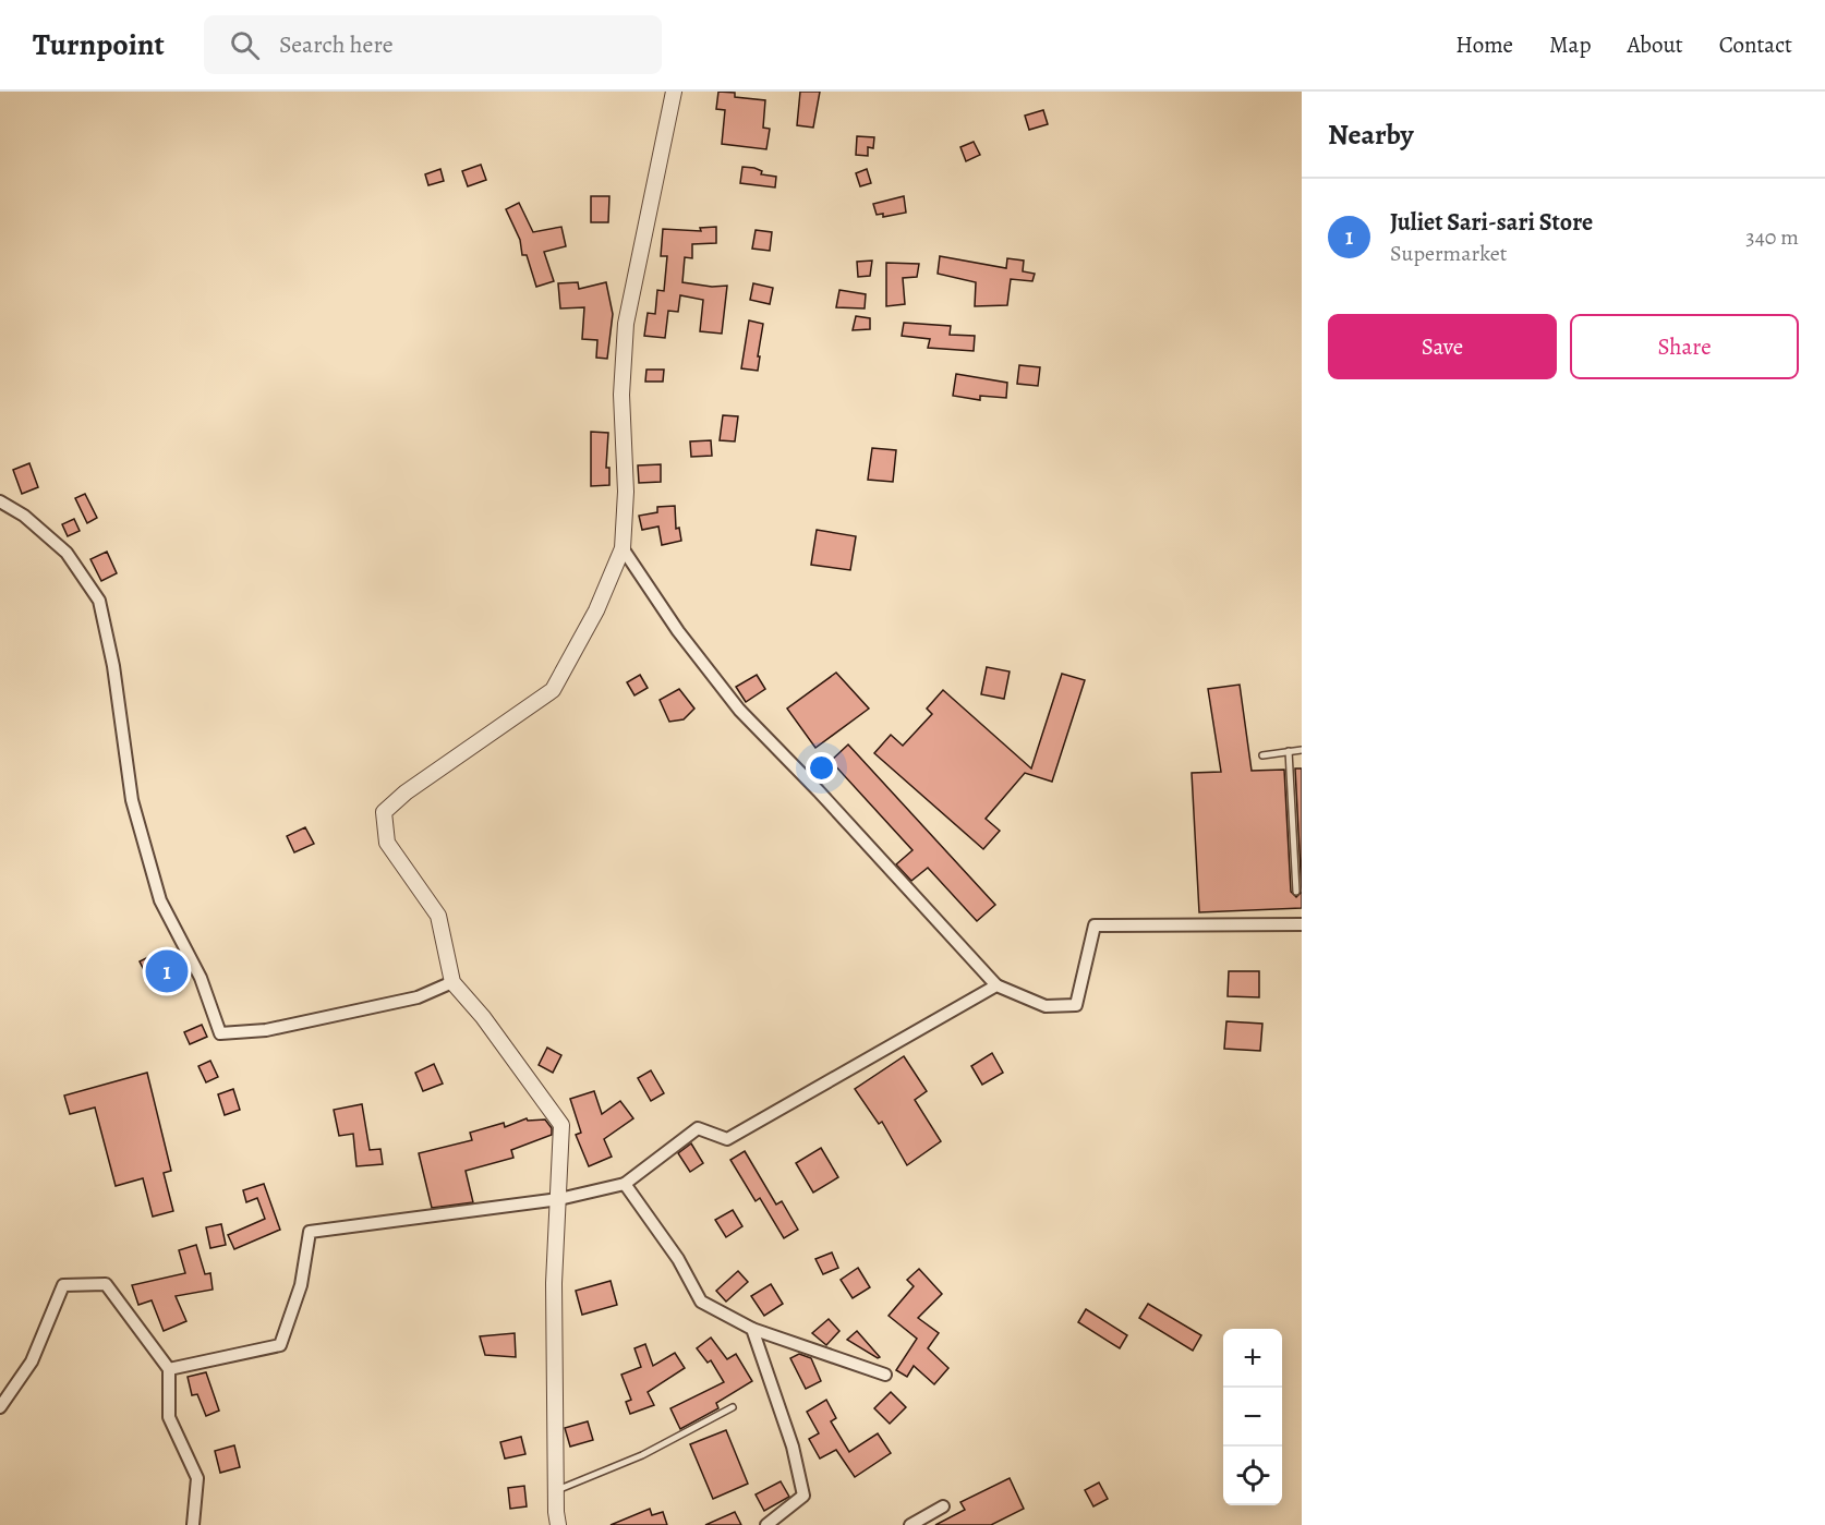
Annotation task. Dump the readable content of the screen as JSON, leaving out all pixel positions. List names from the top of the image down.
{
  "page": {
    "header": "Turnpoint",
    "search": "Search here",
    "nav": [
      "Home",
      "Map",
      "About",
      "Contact"
    ],
    "heading": "Nearby",
    "list": [
      {
        "mark": "1",
        "name": "Juliet Sari-sari Store",
        "note": "Supermarket",
        "value": "340 m"
      }
    ],
    "buttons": ["Save", "Share"],
    "pins": "1",
    "map_buttons": ["+", "−"]
  }
}
